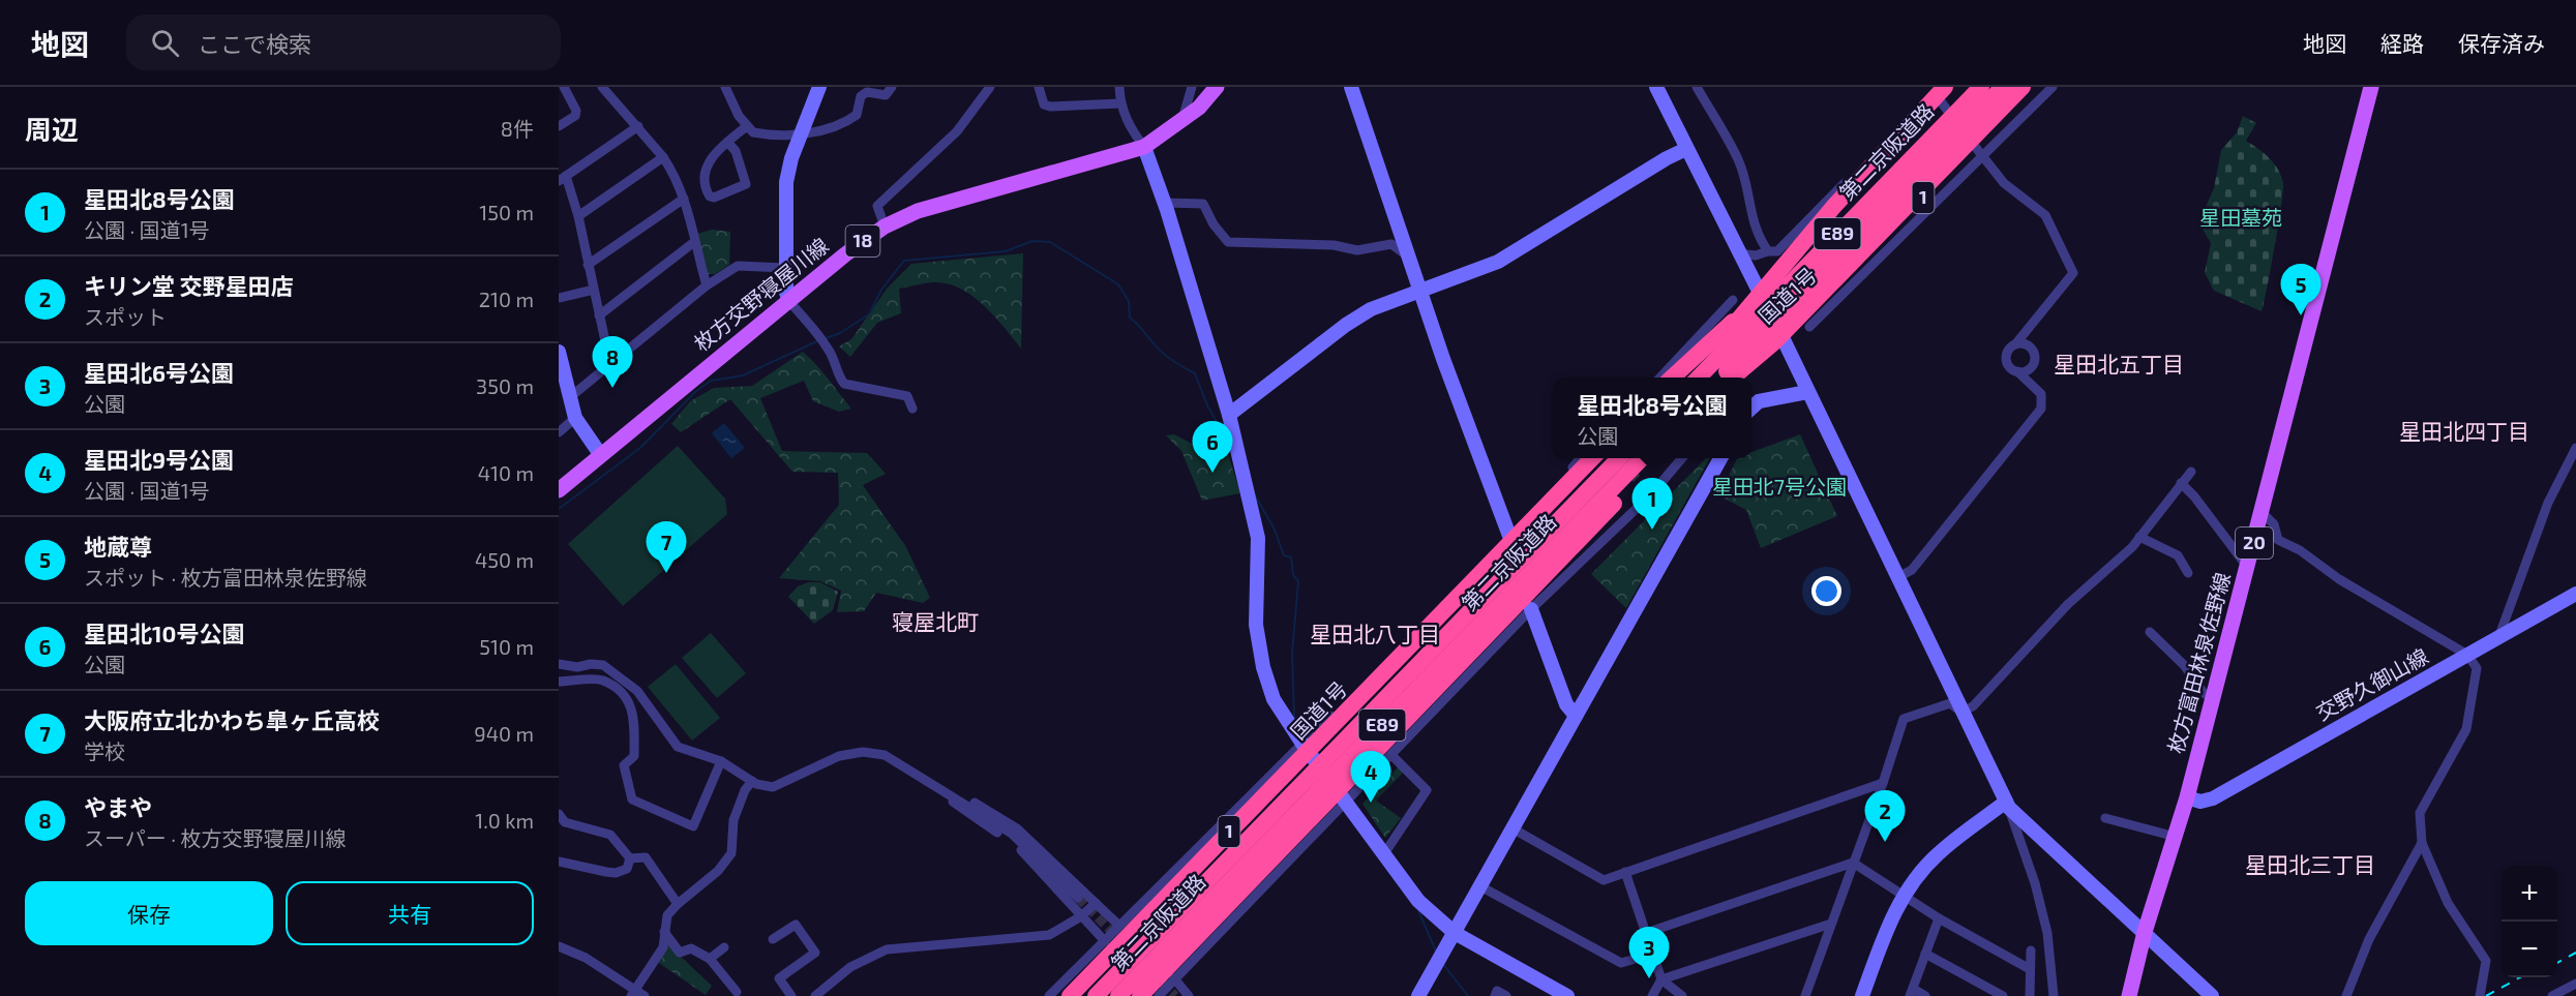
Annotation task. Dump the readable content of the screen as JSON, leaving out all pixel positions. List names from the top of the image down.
{
  "streets": {
    "highway": [
      "第二京阪道路",
      "1",
      "E89",
      "国道1号"
    ],
    "main road": [
      "18",
      "枚方交野寝屋川線",
      "20",
      "枚方富田林泉佐野線"
    ],
    "street": ["交野久御山線"]
  },
  "crossings": [
    ["枚方富田林泉佐野線", "交野久御山線"]
  ],
  "districts": [
    "星田北五丁目",
    "星田北四丁目",
    "寝屋北町",
    "星田北八丁目",
    "星田北三丁目"
  ],
  "parks": ["星田墓苑", "星田北7号公園"],
  "page": {
    "header": "地図",
    "search": "ここで検索",
    "nav": ["地図", "経路", "保存済み"],
    "heading": ["周辺", "8件"],
    "list": [
      {
        "mark": "1",
        "name": "星田北8号公園",
        "note": "公園 · 国道1号",
        "value": "150 m"
      },
      {
        "mark": "2",
        "name": "キリン堂 交野星田店",
        "note": "スポット",
        "value": "210 m"
      },
      {
        "mark": "3",
        "name": "星田北6号公園",
        "note": "公園",
        "value": "350 m"
      },
      {
        "mark": "4",
        "name": "星田北9号公園",
        "note": "公園 · 国道1号",
        "value": "410 m"
      },
      {
        "mark": "5",
        "name": "地蔵尊",
        "note": "スポット · 枚方富田林泉佐野線",
        "value": "450 m"
      },
      {
        "mark": "6",
        "name": "星田北10号公園",
        "note": "公園",
        "value": "510 m"
      },
      {
        "mark": "7",
        "name": "大阪府立北かわち皐ヶ丘高校",
        "note": "学校",
        "value": "940 m"
      },
      {
        "mark": "8",
        "name": "やまや",
        "note": "スーパー · 枚方交野寝屋川線",
        "value": "1.0 km"
      }
    ],
    "pins": [
      "5",
      "8",
      "6",
      "1",
      "7",
      "4",
      "2",
      "3"
    ],
    "popup": ["星田北8号公園", "公園"],
    "buttons": ["保存", "共有"],
    "map_buttons": ["+", "−"]
  }
}
